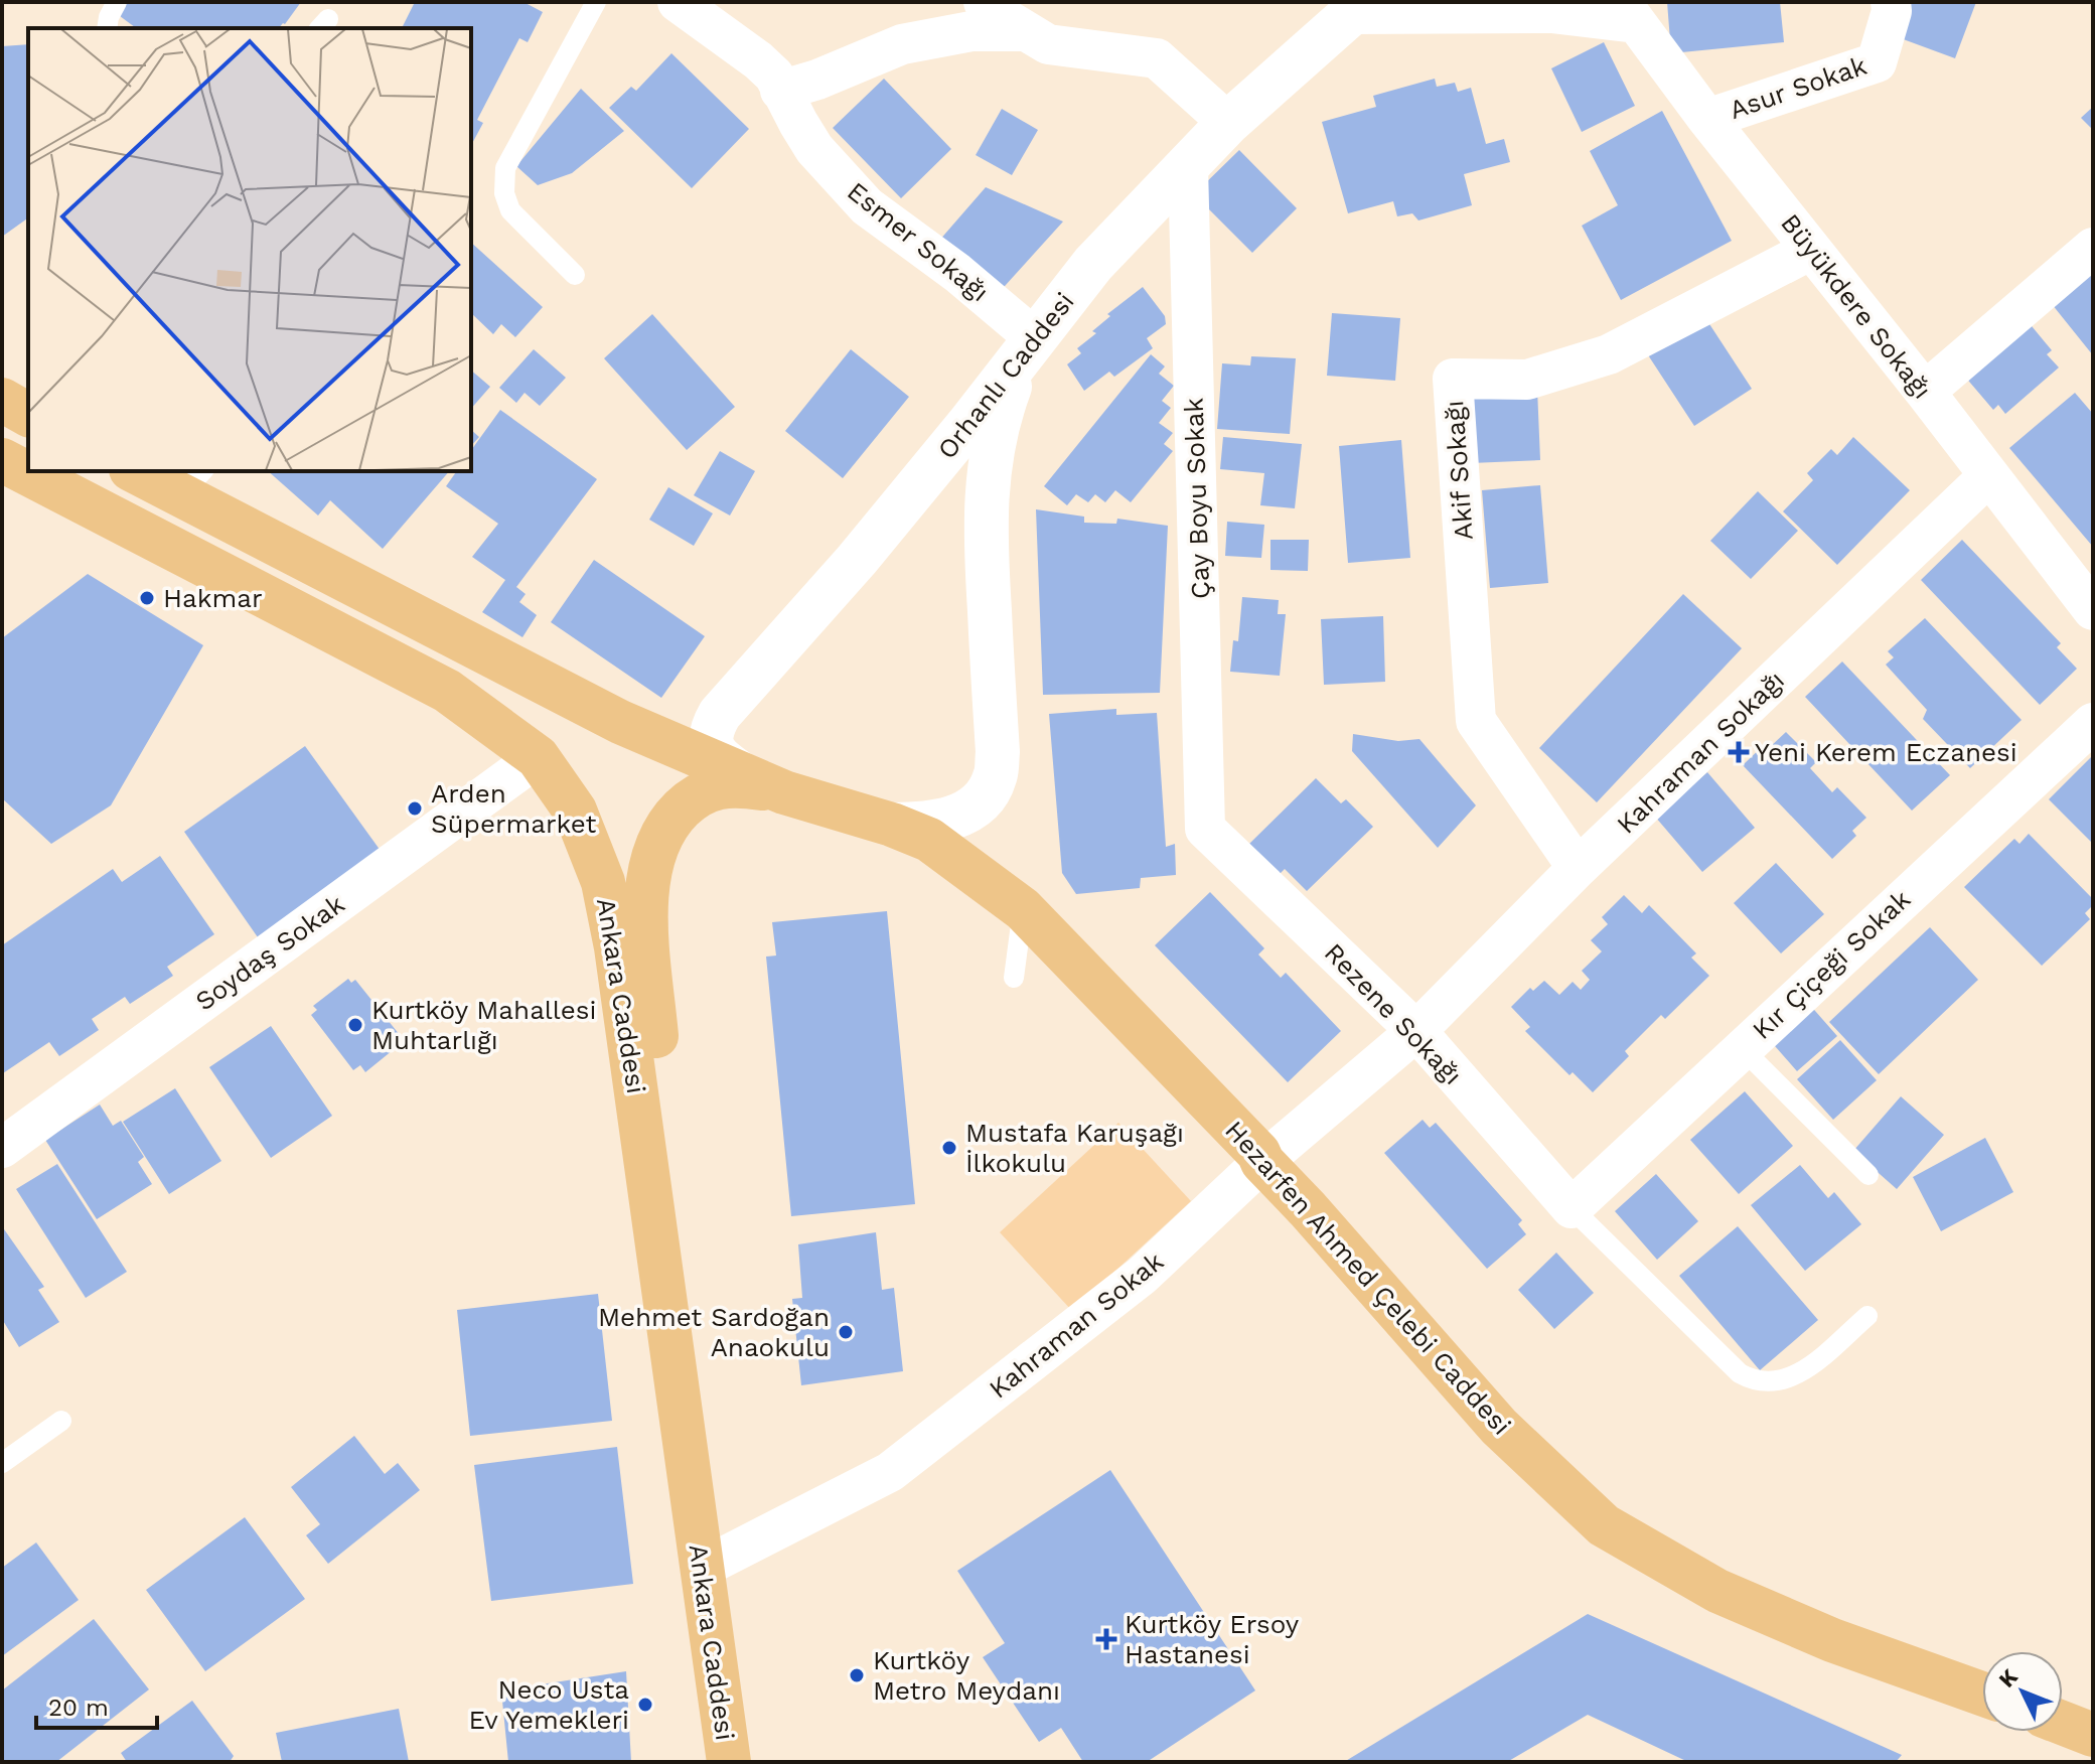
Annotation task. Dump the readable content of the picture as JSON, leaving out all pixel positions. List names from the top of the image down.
{
  "streets": {
    "main road": ["Ankara Caddesi", "Hezarfen Ahmed Çelebi Caddesi"],
    "street": [
      "Asur Sokak",
      "Esmer Sokağı",
      "Büyükdere Sokağı",
      "Orhanlı Caddesi",
      "Akif Sokağı",
      "Çay Boyu Sokak",
      "Kahraman Sokağı",
      "Soydaş Sokak",
      "Kır Çiçeği Sokak",
      "Rezene Sokağı",
      "Kahraman Sokak"
    ]
  },
  "crossings": [
    ["Asur Sokak", "Büyükdere Sokağı"],
    ["Esmer Sokağı", "Orhanlı Caddesi"],
    ["Büyükdere Sokağı", "Akif Sokağı"],
    ["Büyükdere Sokağı", "Kahraman Sokağı"],
    ["Orhanlı Caddesi", "Çay Boyu Sokak"],
    ["Akif Sokağı", "Kahraman Sokağı"],
    ["Çay Boyu Sokak", "Rezene Sokağı"],
    ["Kahraman Sokağı", "Rezene Sokağı"],
    ["Kahraman Sokağı", "Kahraman Sokak"],
    ["Soydaş Sokak", "Ankara Caddesi"],
    ["Kır Çiçeği Sokak", "Rezene Sokağı"],
    ["Ankara Caddesi", "Kahraman Sokak"],
    ["Rezene Sokağı", "Kahraman Sokak"],
    ["Hezarfen Ahmed Çelebi Caddesi", "Kahraman Sokak"]
  ],
  "places": {
    "other": [
      "Hakmar",
      "Arden Süpermarket",
      "Kurtköy Mahallesi Muhtarlığı",
      "Mustafa Karuşağı İlkokulu",
      "Mehmet Sardoğan Anaokulu",
      "Kurtköy Metro Meydanı",
      "Neco Usta Ev Yemekleri"
    ],
    "health": ["Yeni Kerem Eczanesi", "Kurtköy Ersoy Hastanesi"]
  },
  "scale_bar": "20 m",
  "north": "top left"
}
